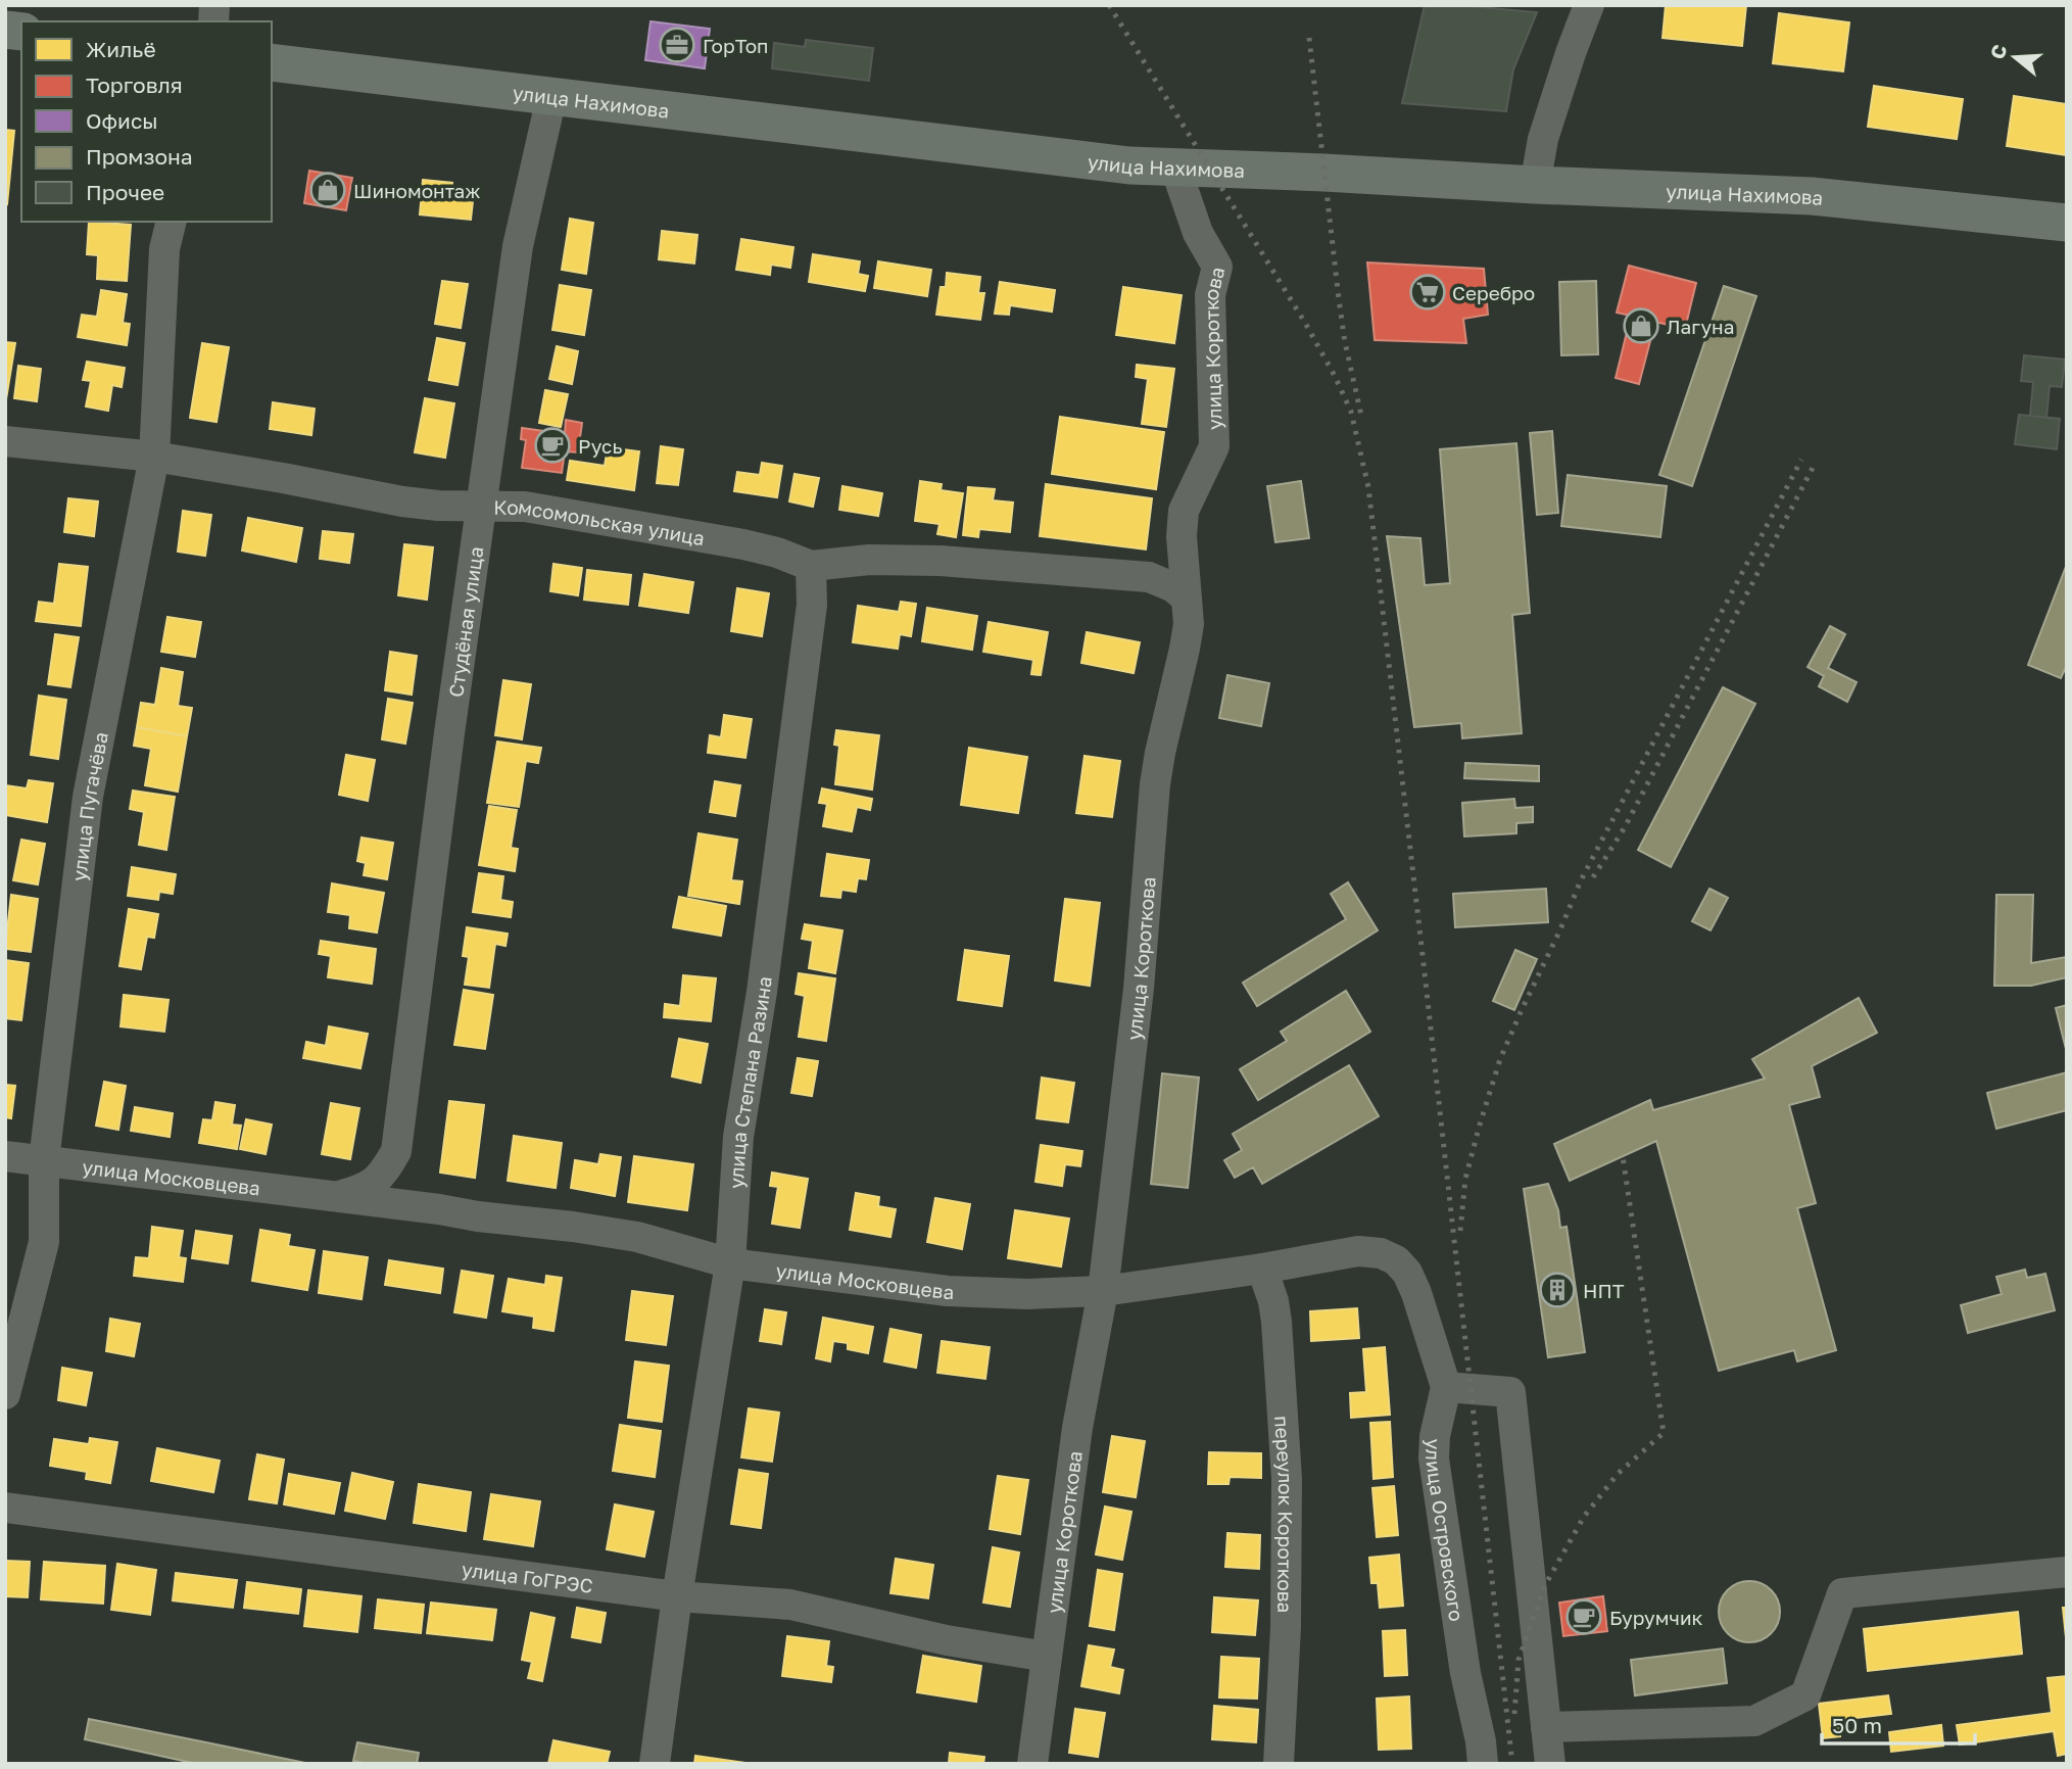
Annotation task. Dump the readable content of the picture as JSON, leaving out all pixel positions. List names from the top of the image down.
{
  "streets": {
    "main road": ["улица Нахимова"],
    "street": [
      "улица Короткова",
      "Комсомольская улица",
      "Студёная улица",
      "улица Пугачёва",
      "улица Степана Разина",
      "улица Московцева",
      "переулок Короткова",
      "улица Островского",
      "улица ГоГРЭС"
    ]
  },
  "crossings": [
    ["улица Нахимова", "улица Короткова"],
    ["улица Нахимова", "Студёная улица"],
    ["улица Короткова", "Комсомольская улица"],
    ["улица Короткова", "улица Московцева"],
    ["улица Короткова", "улица ГоГРЭС"],
    ["Комсомольская улица", "Студёная улица"],
    ["Комсомольская улица", "улица Пугачёва"],
    ["Комсомольская улица", "улица Степана Разина"],
    ["Студёная улица", "улица Московцева"],
    ["улица Пугачёва", "улица Московцева"],
    ["улица Степана Разина", "улица Московцева"],
    ["улица Степана Разина", "улица ГоГРЭС"],
    ["улица Московцева", "переулок Короткова"],
    ["улица Московцева", "улица Островского"]
  ],
  "places": {
    "office": ["ГорТоп"],
    "shop": ["Шиномонтаж", "Лагуна"],
    "supermarket": ["Серебро"],
    "cafe": ["Русь", "Бурумчик"],
    "building": ["НПТ"]
  },
  "legend": [
    "Жильё",
    "Торговля",
    "Офисы",
    "Промзона",
    "Прочее"
  ],
  "scale_bar": "50 m",
  "north": "left"
}
